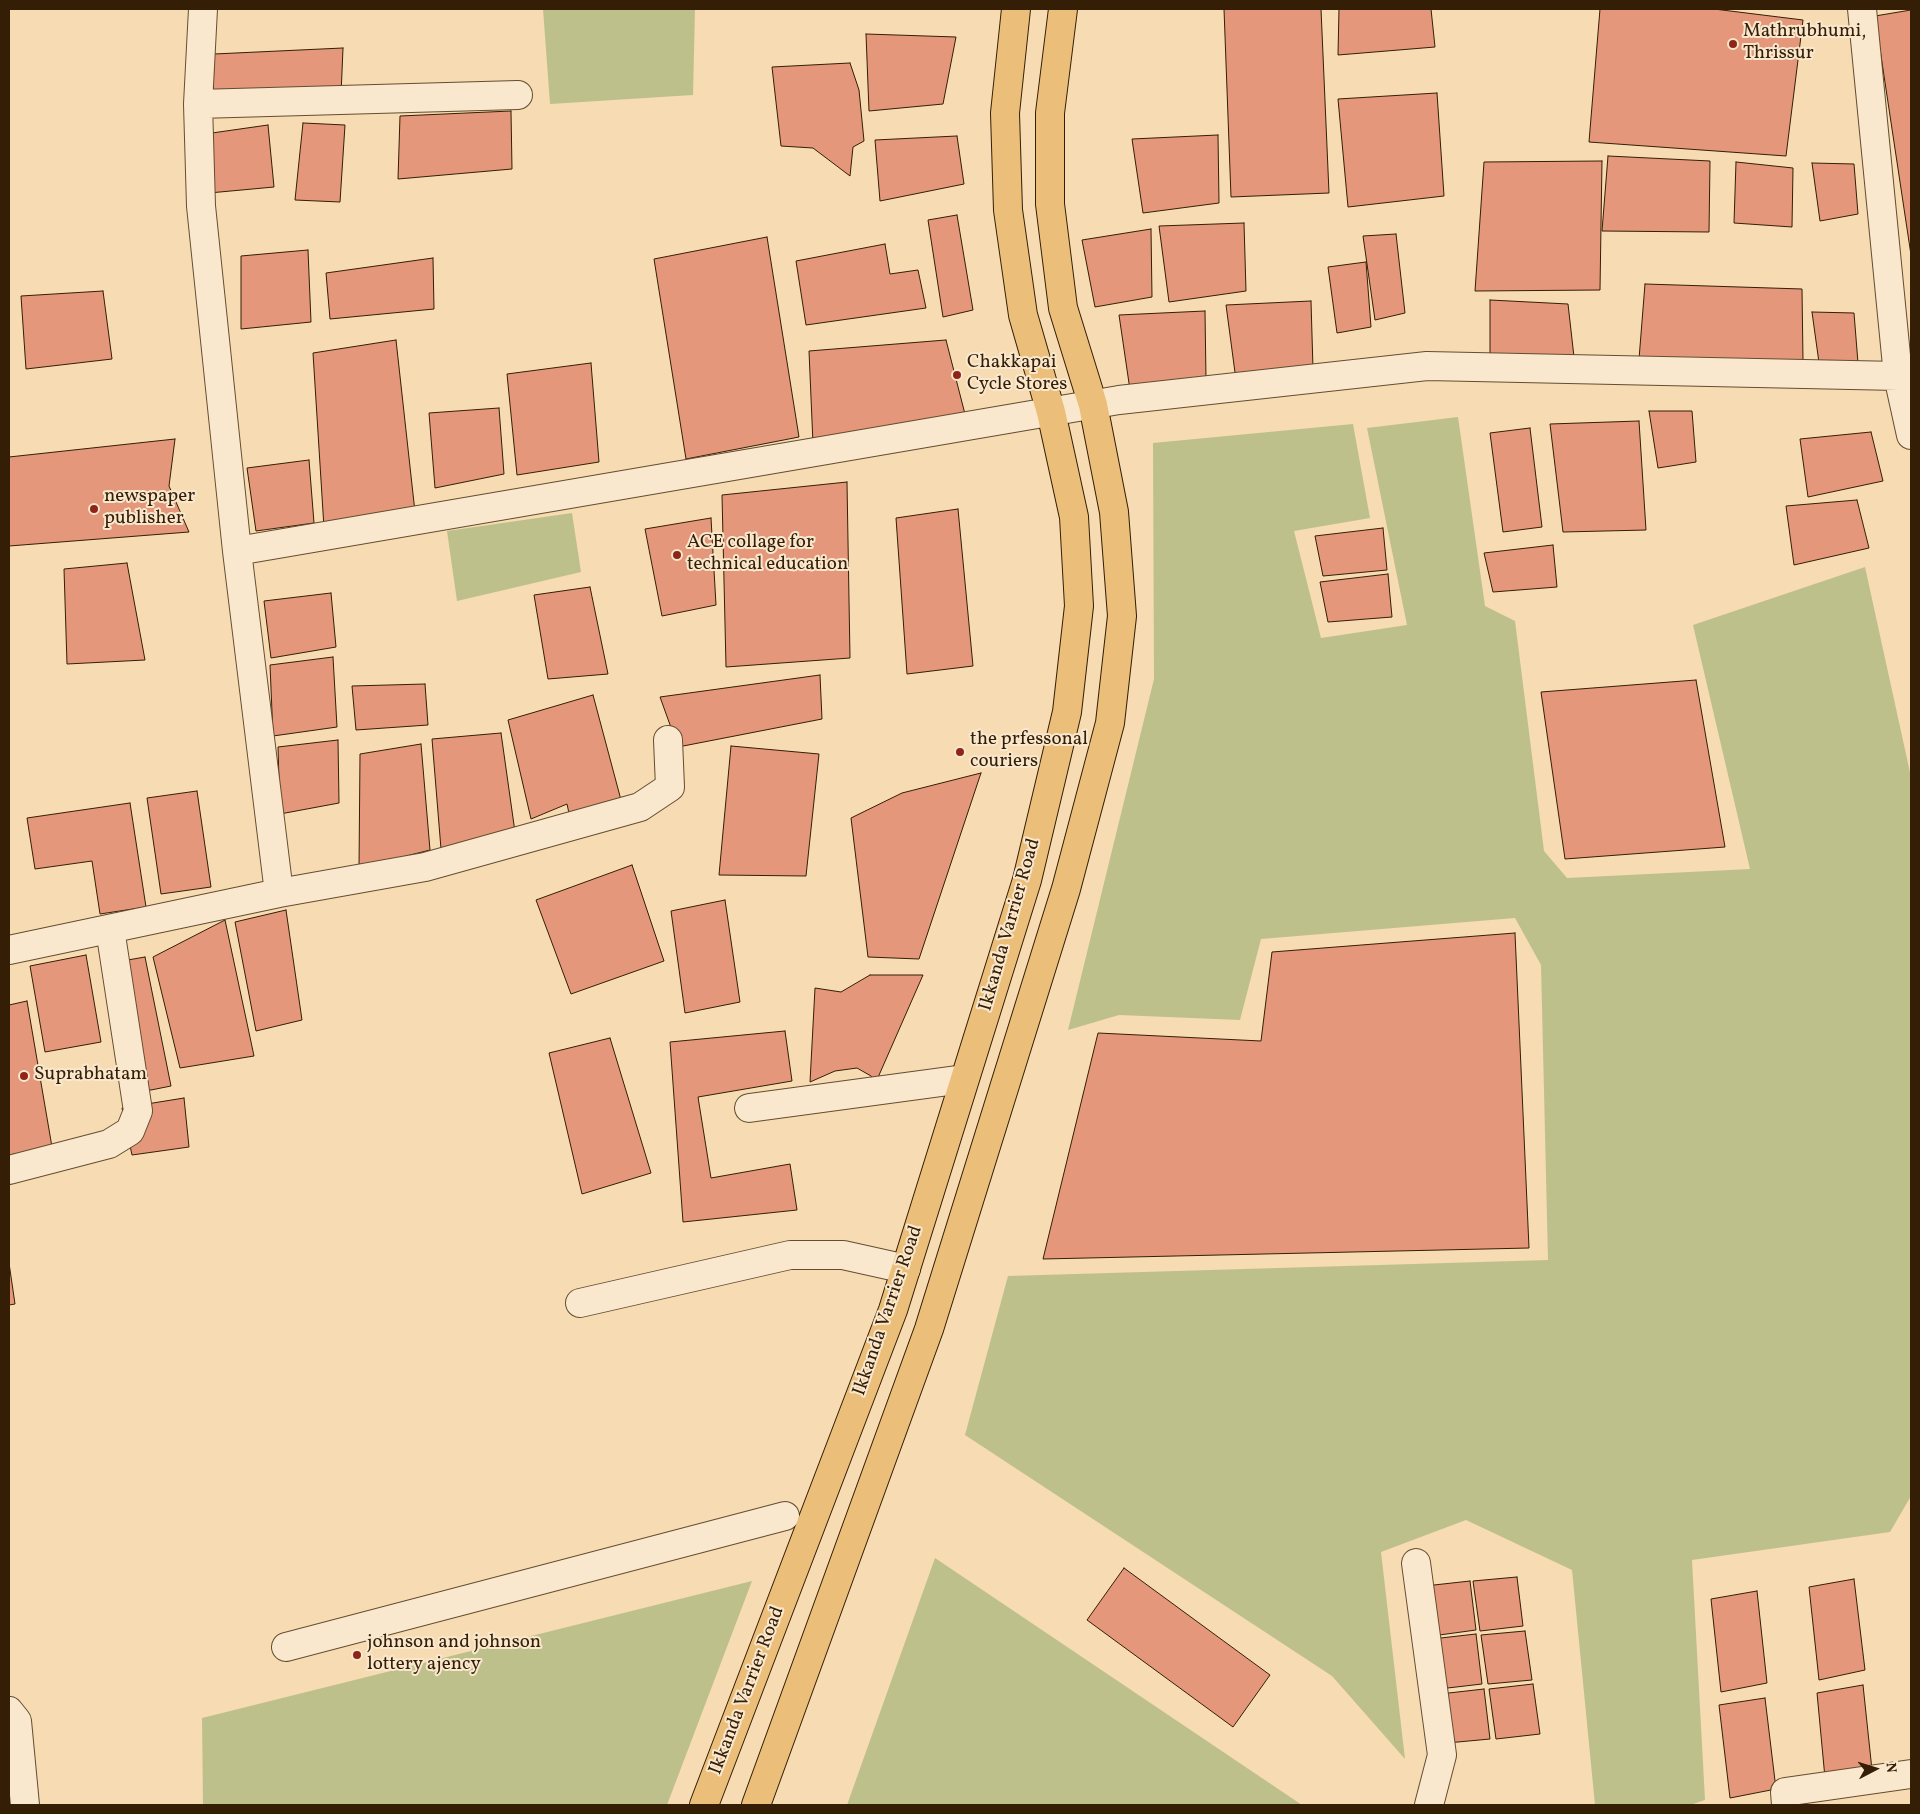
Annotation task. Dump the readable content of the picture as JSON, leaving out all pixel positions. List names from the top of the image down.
{
  "streets": {
    "main road": ["Ikkanda Varrier Road"]
  },
  "places": [
    "Mathrubhumi, Thrissur",
    "Chakkapai Cycle Stores",
    "newspaper publisher",
    "ACE collage for technical education",
    "the prfessonal couriers",
    "Suprabhatam",
    "johnson and johnson lottery ajency"
  ],
  "north": "right"
}
